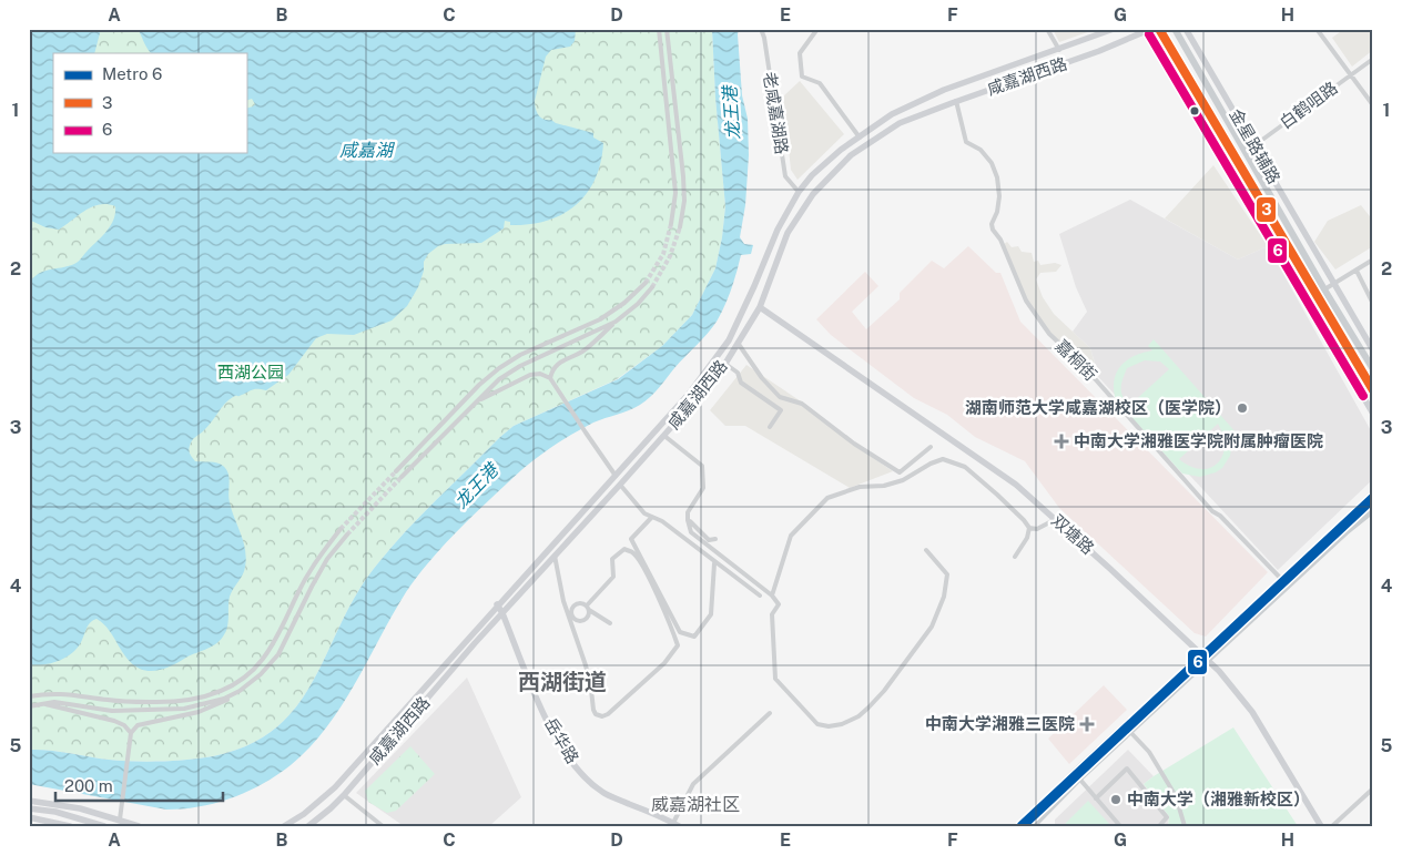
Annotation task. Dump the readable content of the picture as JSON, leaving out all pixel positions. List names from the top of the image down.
{
  "streets": {
    "main road": [
      "咸嘉湖西路",
      "金星路辅路",
      "双塘路",
      "岳华路"
    ],
    "street": ["白鹤咀路", "老咸嘉湖路", "嘉桐街"]
  },
  "crossings": [
    ["咸嘉湖西路", "老咸嘉湖路"],
    ["咸嘉湖西路", "金星路辅路"],
    ["咸嘉湖西路", "嘉桐街"],
    ["咸嘉湖西路", "双塘路"],
    ["咸嘉湖西路", "岳华路"],
    ["白鹤咀路", "金星路辅路"]
  ],
  "districts": ["西湖街道", "威嘉湖社区"],
  "water": ["龙王港", "咸嘉湖"],
  "parks": ["西湖公园"],
  "places": {
    "other": ["湖南师范大学咸嘉湖校区（医学院）", "中南大学（湘雅新校区）"],
    "health": ["中南大学湘雅医学院附属肿瘤医院", "中南大学湘雅三医院"]
  },
  "lines": ["transit line 3", "transit line 6", "metro line 6"],
  "legend": ["Metro 6", "3", "6"],
  "scale_bar": "200 m",
  "grid": {
    "columns": [
      "A",
      "B",
      "C",
      "D",
      "E",
      "F",
      "G",
      "H"
    ],
    "rows": [
      "1",
      "2",
      "3",
      "4",
      "5"
    ]
  }
}
